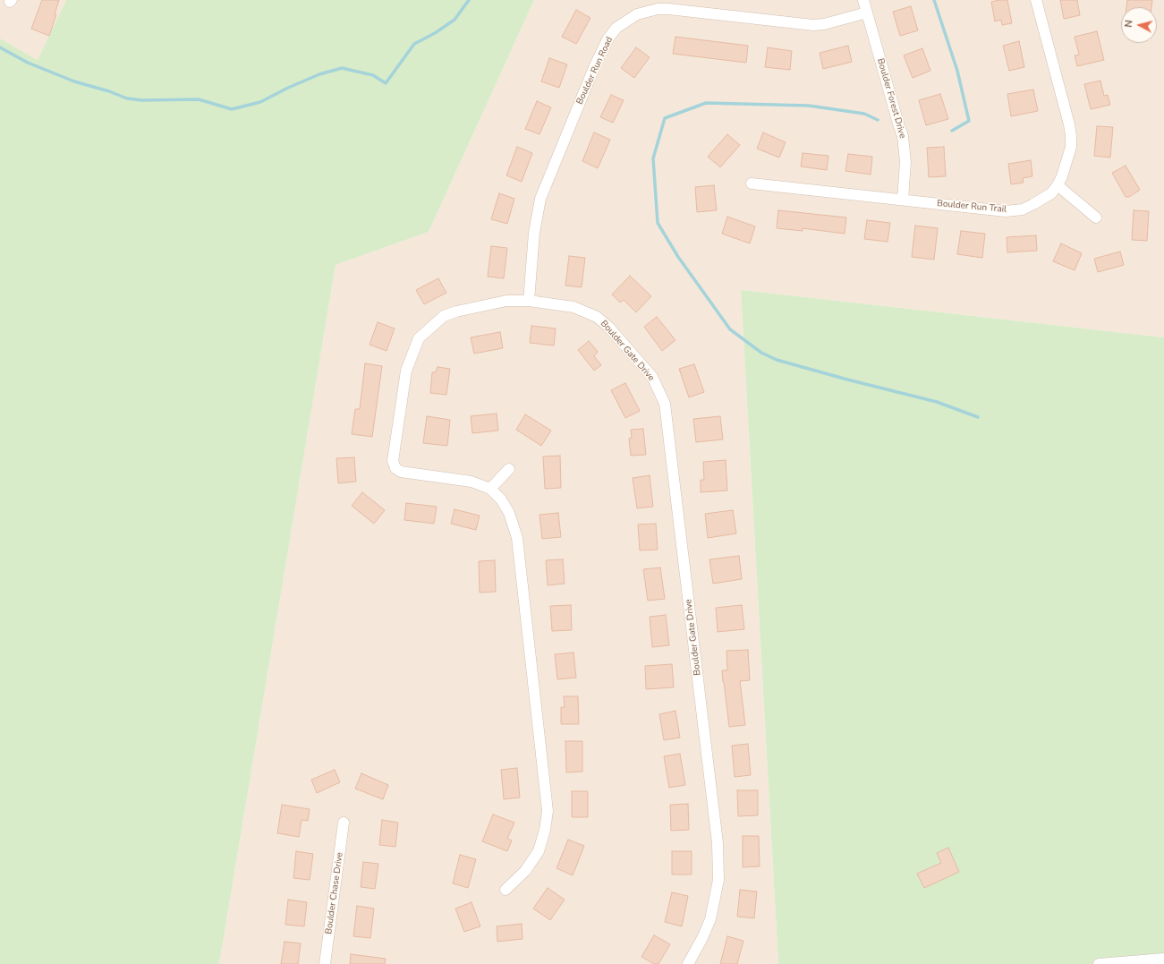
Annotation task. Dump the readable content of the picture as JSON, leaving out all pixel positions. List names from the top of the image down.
{
  "streets": {
    "street": [
      "Boulder Run Road",
      "Boulder Forest Drive",
      "Boulder Run Trail",
      "Boulder Gate Drive",
      "Boulder Chase Drive"
    ]
  },
  "crossings": [
    ["Boulder Run Road", "Boulder Forest Drive"],
    ["Boulder Run Road", "Boulder Gate Drive"],
    ["Boulder Forest Drive", "Boulder Run Trail"]
  ],
  "north": "left"
}
